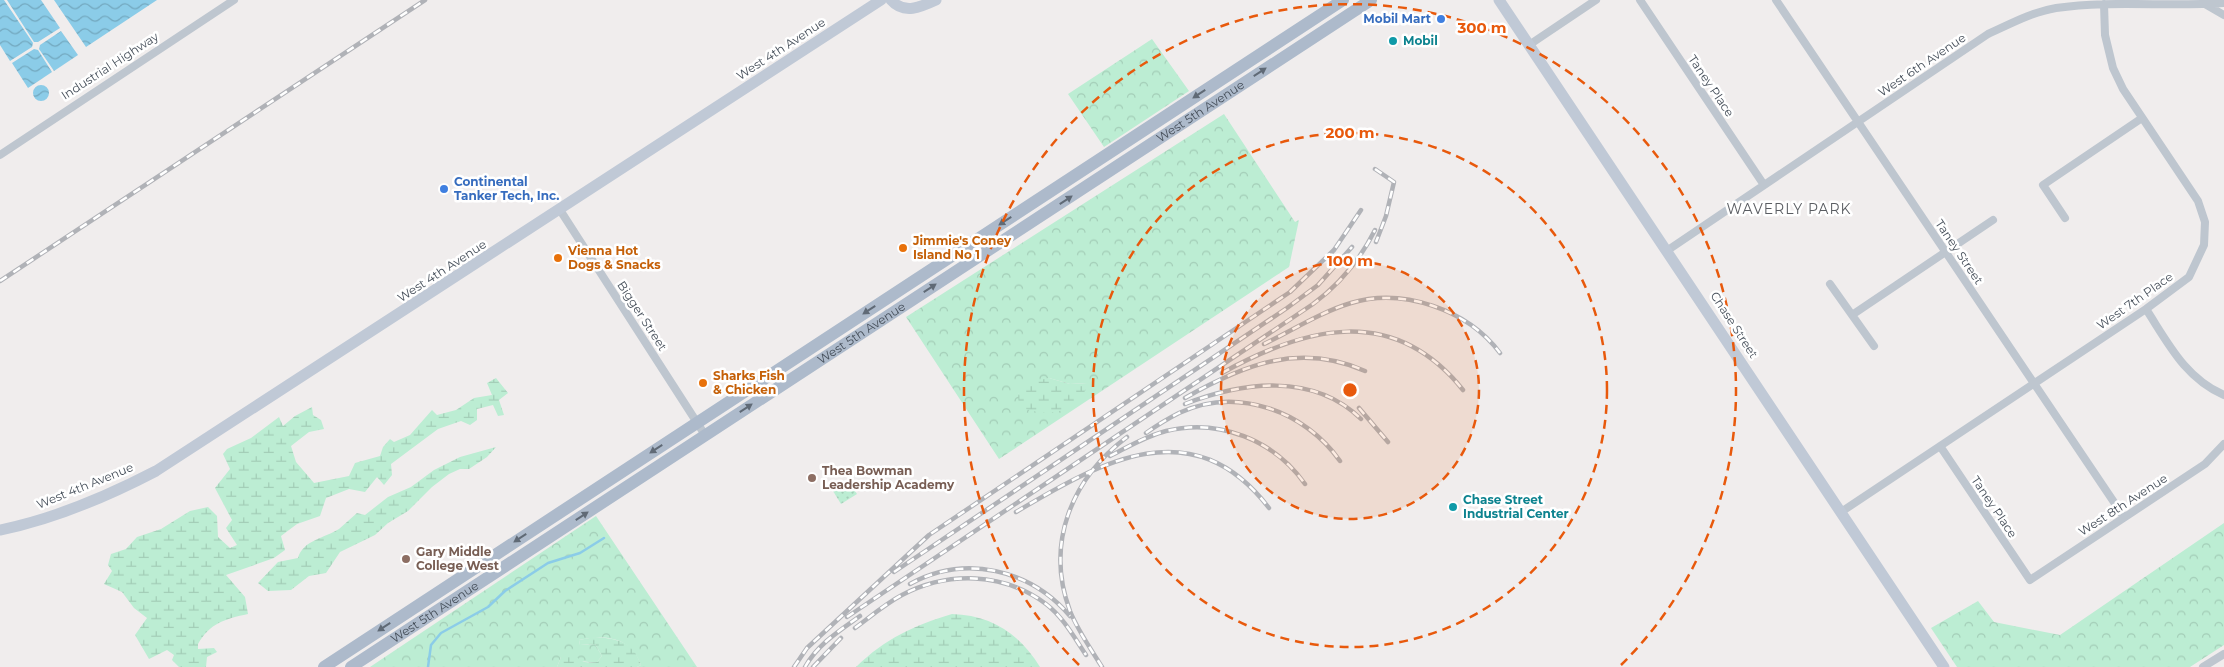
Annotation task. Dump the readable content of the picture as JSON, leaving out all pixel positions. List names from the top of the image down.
{
  "streets": {
    "main road": ["West 4th Avenue", "West 5th Avenue", "Chase Street"],
    "street": [
      "West 6th Avenue",
      "Industrial Highway",
      "Taney Place",
      "Taney Street",
      "West 7th Place",
      "Bigger Street",
      "West 8th Avenue"
    ]
  },
  "crossings": [
    ["West 4th Avenue", "Bigger Street"],
    ["West 6th Avenue", "Taney Place"],
    ["West 6th Avenue", "Taney Street"],
    ["West 6th Avenue", "West 7th Place"],
    ["West 6th Avenue", "Chase Street"],
    ["Taney Place", "West 7th Place"],
    ["Taney Place", "West 8th Avenue"],
    ["West 5th Avenue", "Bigger Street"],
    ["Taney Street", "West 7th Place"],
    ["Taney Street", "West 8th Avenue"],
    ["West 7th Place", "Chase Street"]
  ],
  "districts": ["WAVERLY PARK"],
  "places": [
    "Mobil Mart",
    "Mobil",
    "Continental Tanker Tech, Inc.",
    "Jimmie's Coney Island No 1",
    "Vienna Hot Dogs & Snacks",
    "Sharks Fish & Chicken",
    "Thea Bowman Leadership Academy",
    "Chase Street Industrial Center",
    "Gary Middle College West"
  ],
  "rings": ["300 m", "200 m", "100 m"]
}
